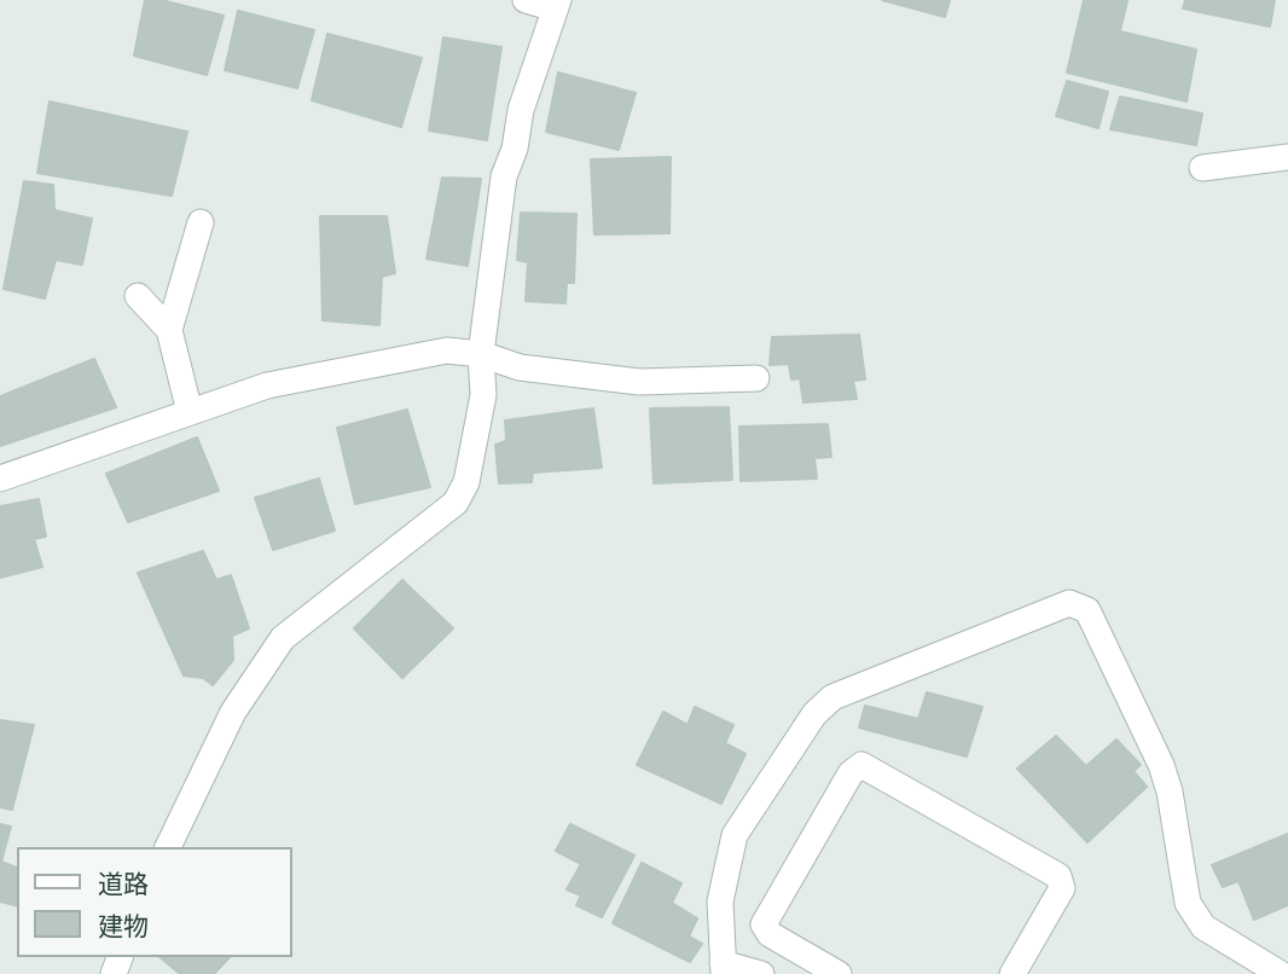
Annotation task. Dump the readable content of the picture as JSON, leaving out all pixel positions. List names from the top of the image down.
{
  "legend": ["道路", "建物"]
}
